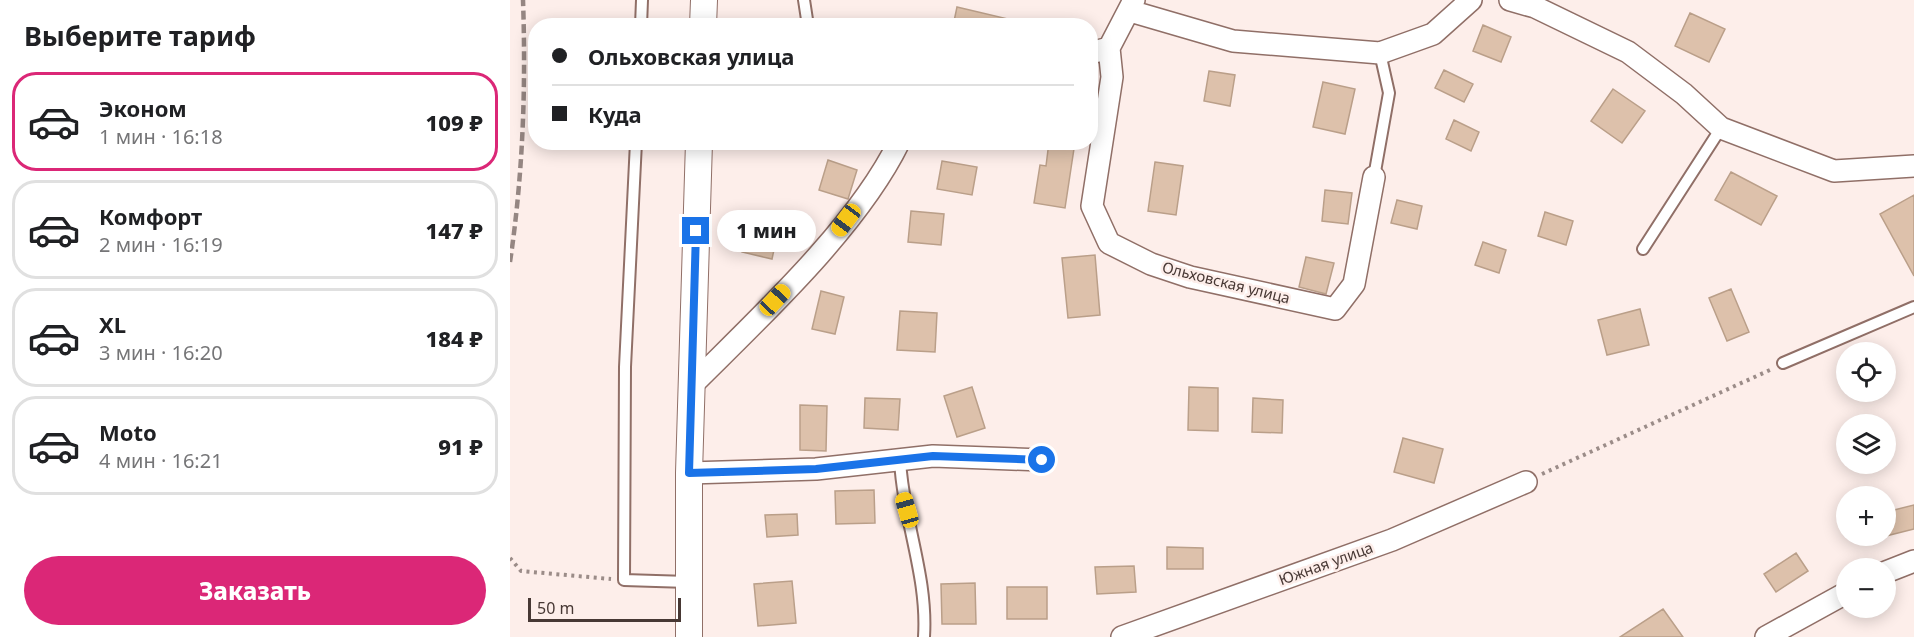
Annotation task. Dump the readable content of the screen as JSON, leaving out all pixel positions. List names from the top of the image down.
{
  "streets": {
    "street": ["Ольховская улица", "Южная улица"]
  },
  "scale_bar": "50 m",
  "page": {
    "heading": "Выберите тариф",
    "banner": ["Ольховская улица", "Куда"],
    "list": [
      {
        "name": "Эконом",
        "note": "1 мин · 16:18",
        "value": "109 ₽"
      },
      {
        "name": "Комфорт",
        "note": "2 мин · 16:19",
        "value": "147 ₽"
      },
      {
        "name": "XL",
        "note": "3 мин · 16:20",
        "value": "184 ₽"
      },
      {
        "name": "Moto",
        "note": "4 мин · 16:21",
        "value": "91 ₽"
      }
    ],
    "bubble": "1 мин",
    "map_buttons": ["+", "−"],
    "buttons": "Заказать",
    "scale": "50 m"
  }
}
